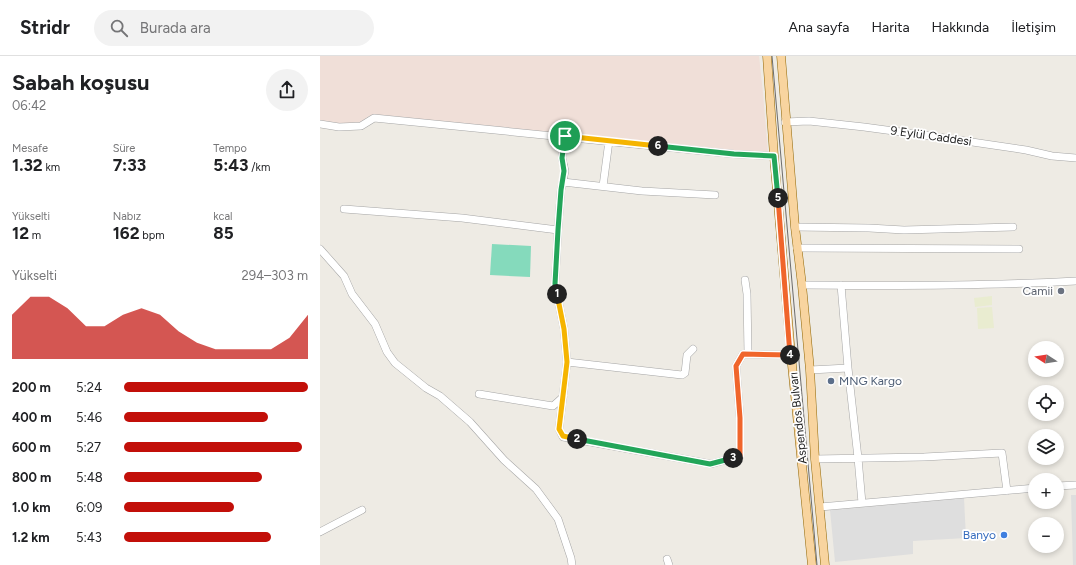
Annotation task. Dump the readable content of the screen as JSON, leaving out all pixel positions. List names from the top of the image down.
{
  "streets": {
    "main road": ["Aspendos Bulvarı"],
    "street": ["9 Eylül Caddesi"]
  },
  "crossings": [
    ["9 Eylül Caddesi", "Aspendos Bulvarı"]
  ],
  "places": ["Camii", "MNG Kargo", "Banyo"],
  "north": "left",
  "page": {
    "header": "Stridr",
    "search": "Burada ara",
    "nav": [
      "Ana sayfa",
      "Harita",
      "Hakkında",
      "İletişim"
    ],
    "heading": ["Sabah koşusu", "06:42"],
    "stats": [
      ["Mesafe", "1.32 km"],
      ["Süre", "7:33"],
      ["Tempo", "5:43 /km"],
      ["Yükselti", "12 m"],
      ["Nabız", "162 bpm"],
      ["kcal", "85"]
    ],
    "pins": [
      "6",
      "5",
      "1",
      "4",
      "2",
      "3"
    ],
    "chart": ["Yükselti", "294–303 m"],
    "map_buttons": ["+", "−"],
    "list": [
      {
        "name": "200 m",
        "note": "5:24"
      },
      {
        "name": "400 m",
        "note": "5:46"
      },
      {
        "name": "600 m",
        "note": "5:27"
      },
      {
        "name": "800 m",
        "note": "5:48"
      },
      {
        "name": "1.0 km",
        "note": "6:09"
      },
      {
        "name": "1.2 km",
        "note": "5:43"
      }
    ]
  }
}
